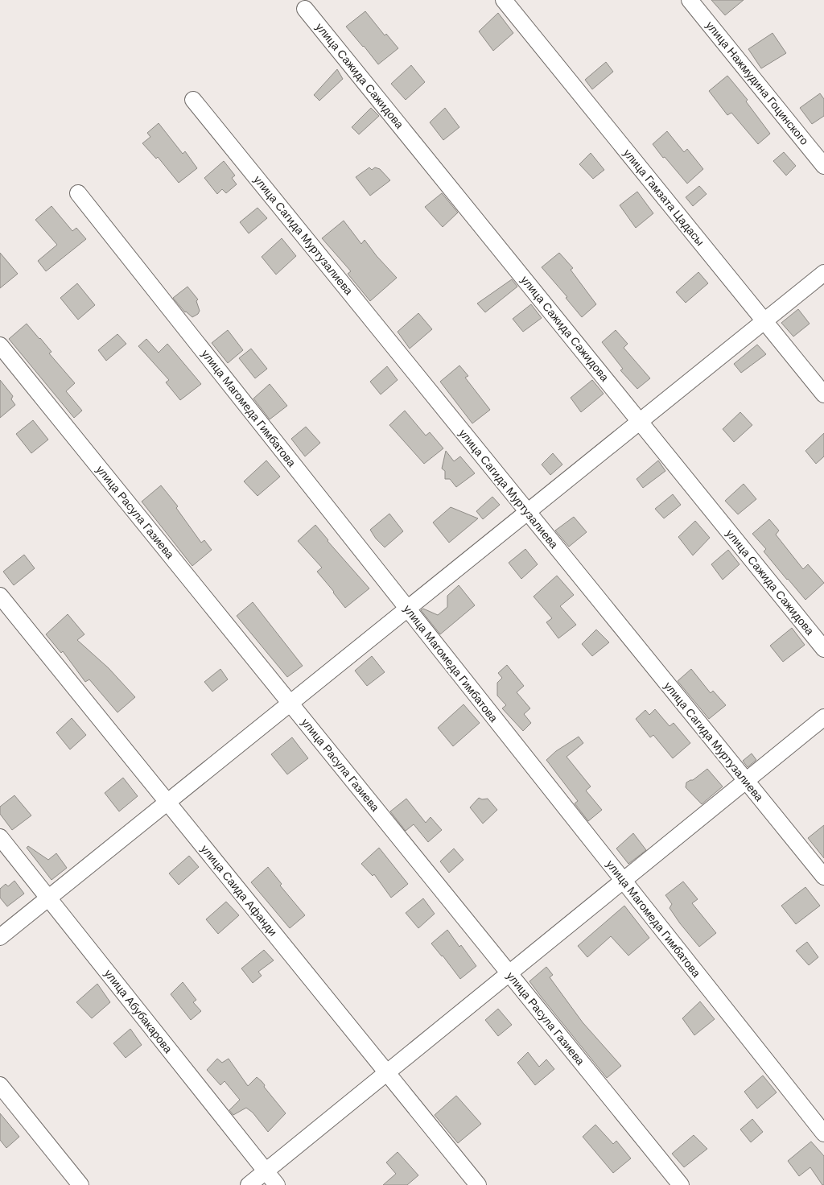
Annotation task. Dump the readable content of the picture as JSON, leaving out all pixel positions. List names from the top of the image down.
{
  "streets": {
    "street": [
      "улица Сажида Сажидова",
      "улица Нажмудина Гоцинского",
      "улица Гамзата Цадасы",
      "улица Сагида Муртузалиева",
      "улица Магомеда Гимбатова",
      "улица Расула Газиева",
      "улица Саида Афанди",
      "улица Абубакарова"
    ]
  }
}
